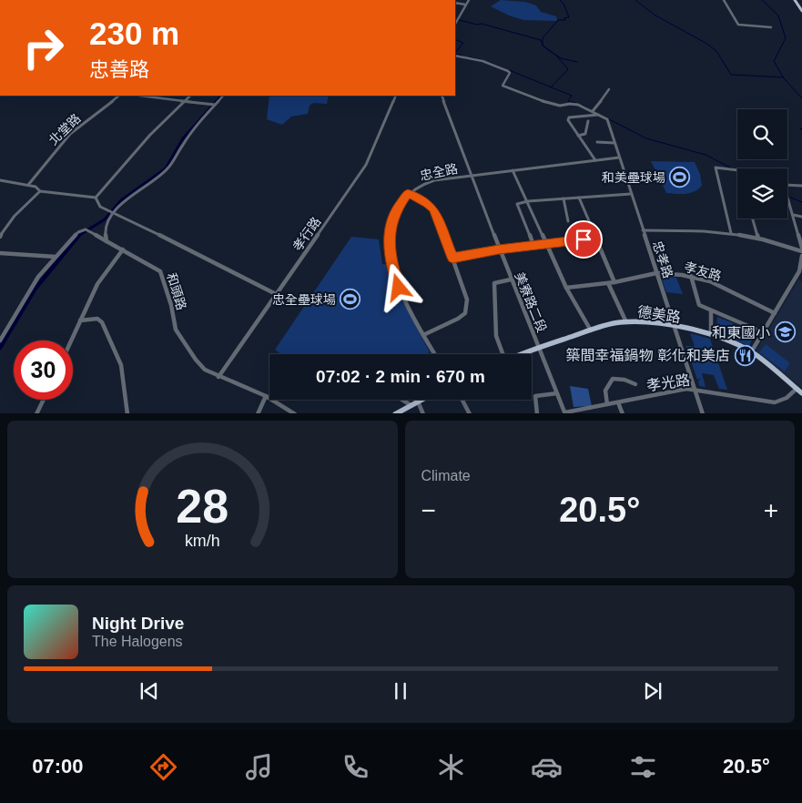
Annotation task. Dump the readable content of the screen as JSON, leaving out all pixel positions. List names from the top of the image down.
{
  "streets": {
    "main road": ["德美路"],
    "street": [
      "北堂路",
      "忠全路",
      "孝行路",
      "忠孝路",
      "孝友路",
      "和頭路",
      "美寮路二段",
      "孝光路"
    ]
  },
  "crossings": [
    ["忠全路", "忠孝路"],
    ["忠全路", "美寮路二段"],
    ["孝行路", "和頭路"],
    ["忠孝路", "孝友路"],
    ["忠孝路", "德美路"],
    ["忠孝路", "孝光路"],
    ["美寮路二段", "德美路"],
    ["美寮路二段", "孝光路"],
    ["德美路", "孝光路"]
  ],
  "places": {
    "sports": ["和美壘球場", "忠全壘球場"],
    "school or university": ["和東國小"],
    "restaurant": ["築間幸福鍋物 彰化和美店"]
  },
  "page": {
    "turn": ["230 m", "忠善路"],
    "limit": "30",
    "trip": "07:02 · 2 min · 670 m",
    "tile": "Climate",
    "heat": ["−", "20.5°", "+"],
    "song": ["Night Drive", "The Halogens"],
    "tabs": ["07:00", "20.5°"],
    "gauge": ["28", "km/h"]
  }
}
